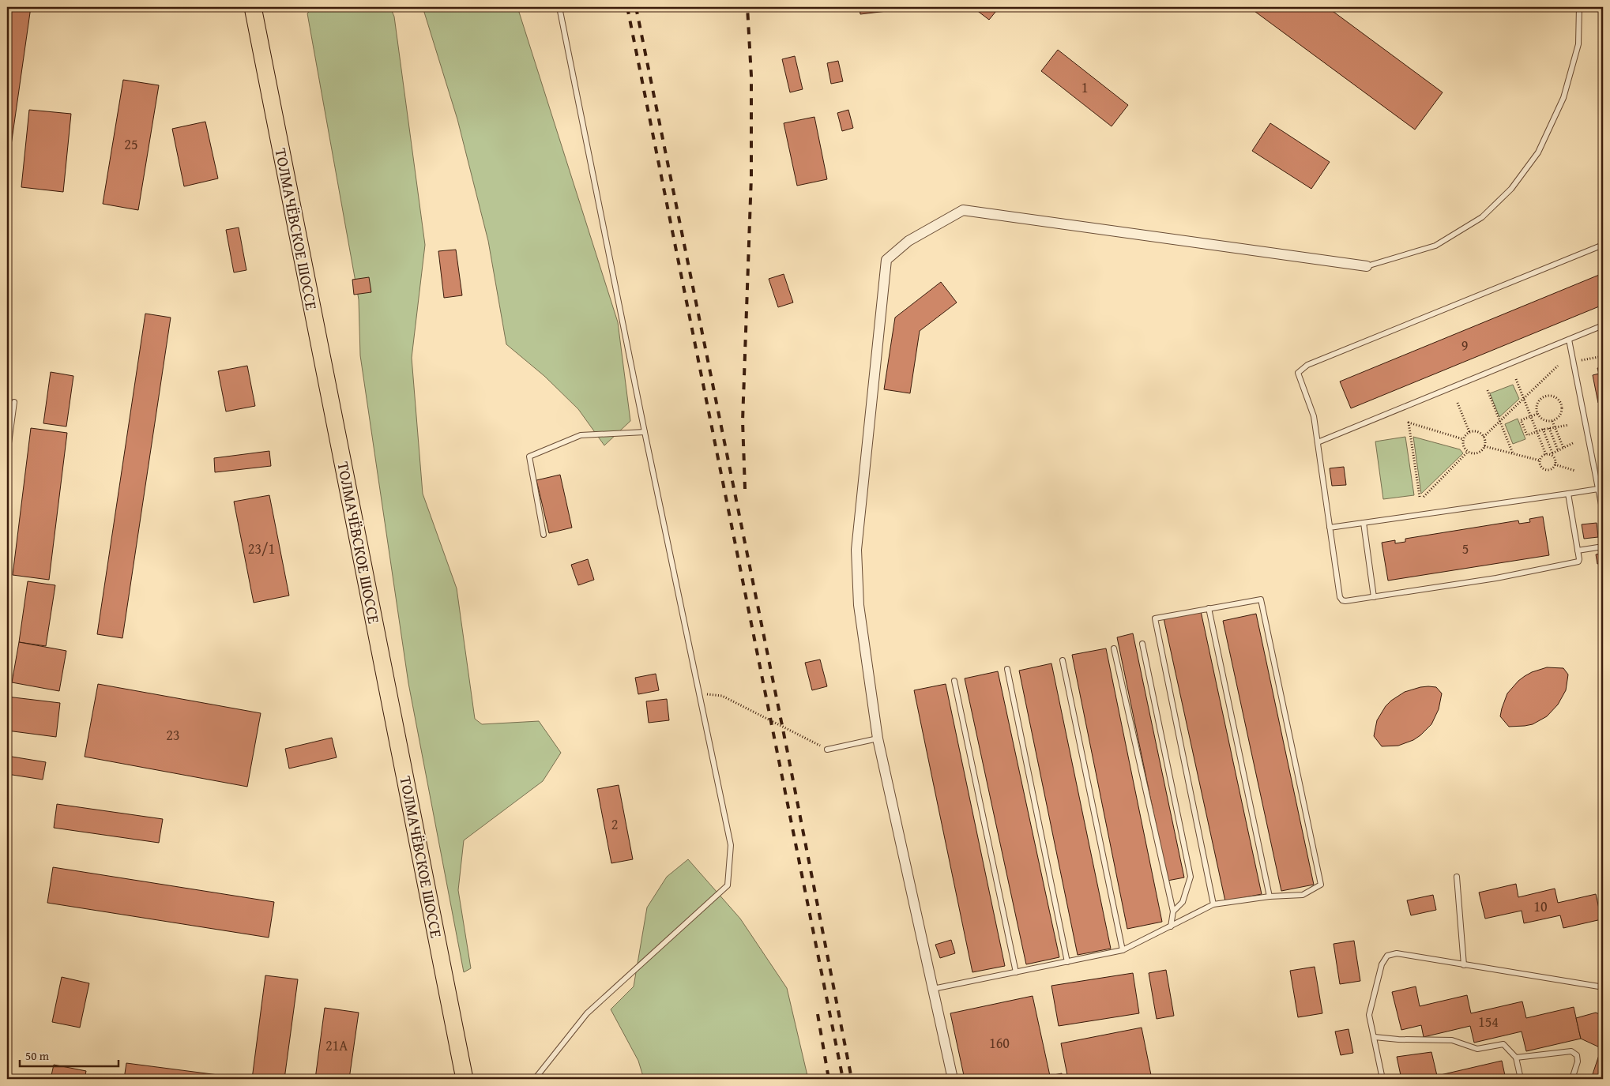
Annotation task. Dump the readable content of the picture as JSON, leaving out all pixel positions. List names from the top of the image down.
{
  "streets": {
    "main road": ["ТОЛМАЧЁВСКОЕ ШОССЕ"]
  },
  "house_numbers": [
    "1",
    "25",
    "9",
    "23/1",
    "5",
    "23",
    "2",
    "10",
    "154",
    "160",
    "21А"
  ],
  "scale_bar": "50 m"
}
